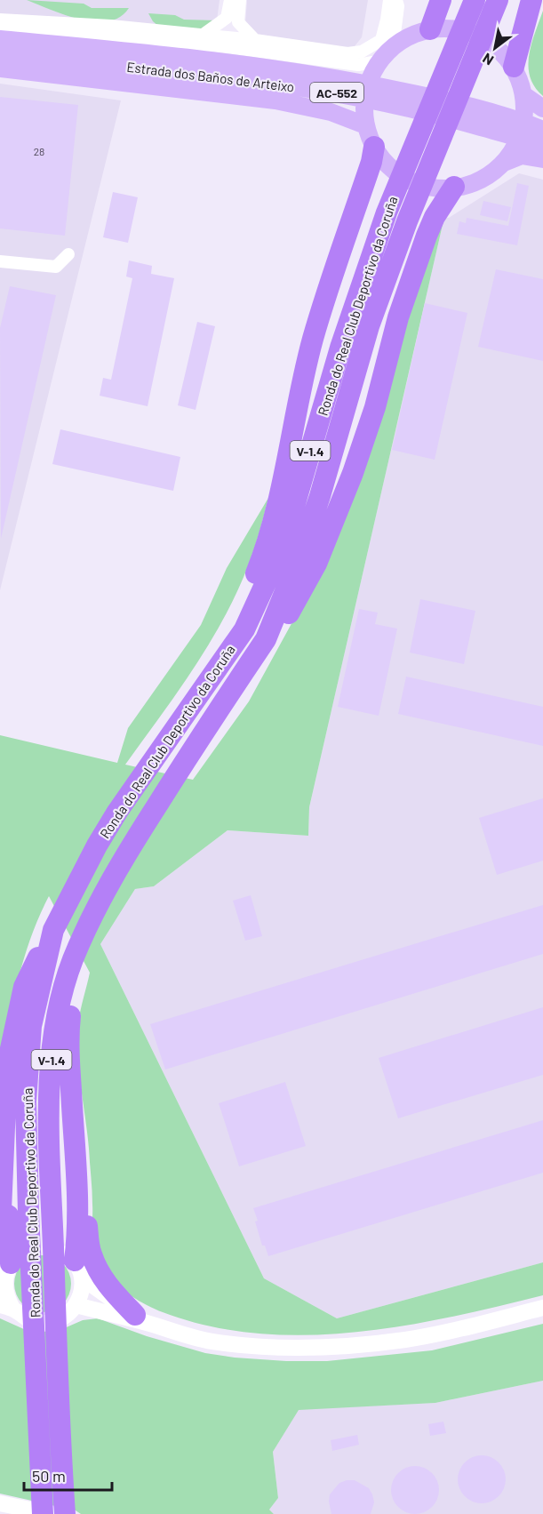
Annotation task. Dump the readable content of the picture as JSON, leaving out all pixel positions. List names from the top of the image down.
{
  "streets": {
    "highway": ["Ronda do Real Club Deportivo da Coruña", "V-1.4"],
    "main road": ["Estrada dos Baños de Arteixo", "AC-552"]
  },
  "house_numbers": ["28"],
  "scale_bar": "50 m",
  "north": "bottom left"
}
